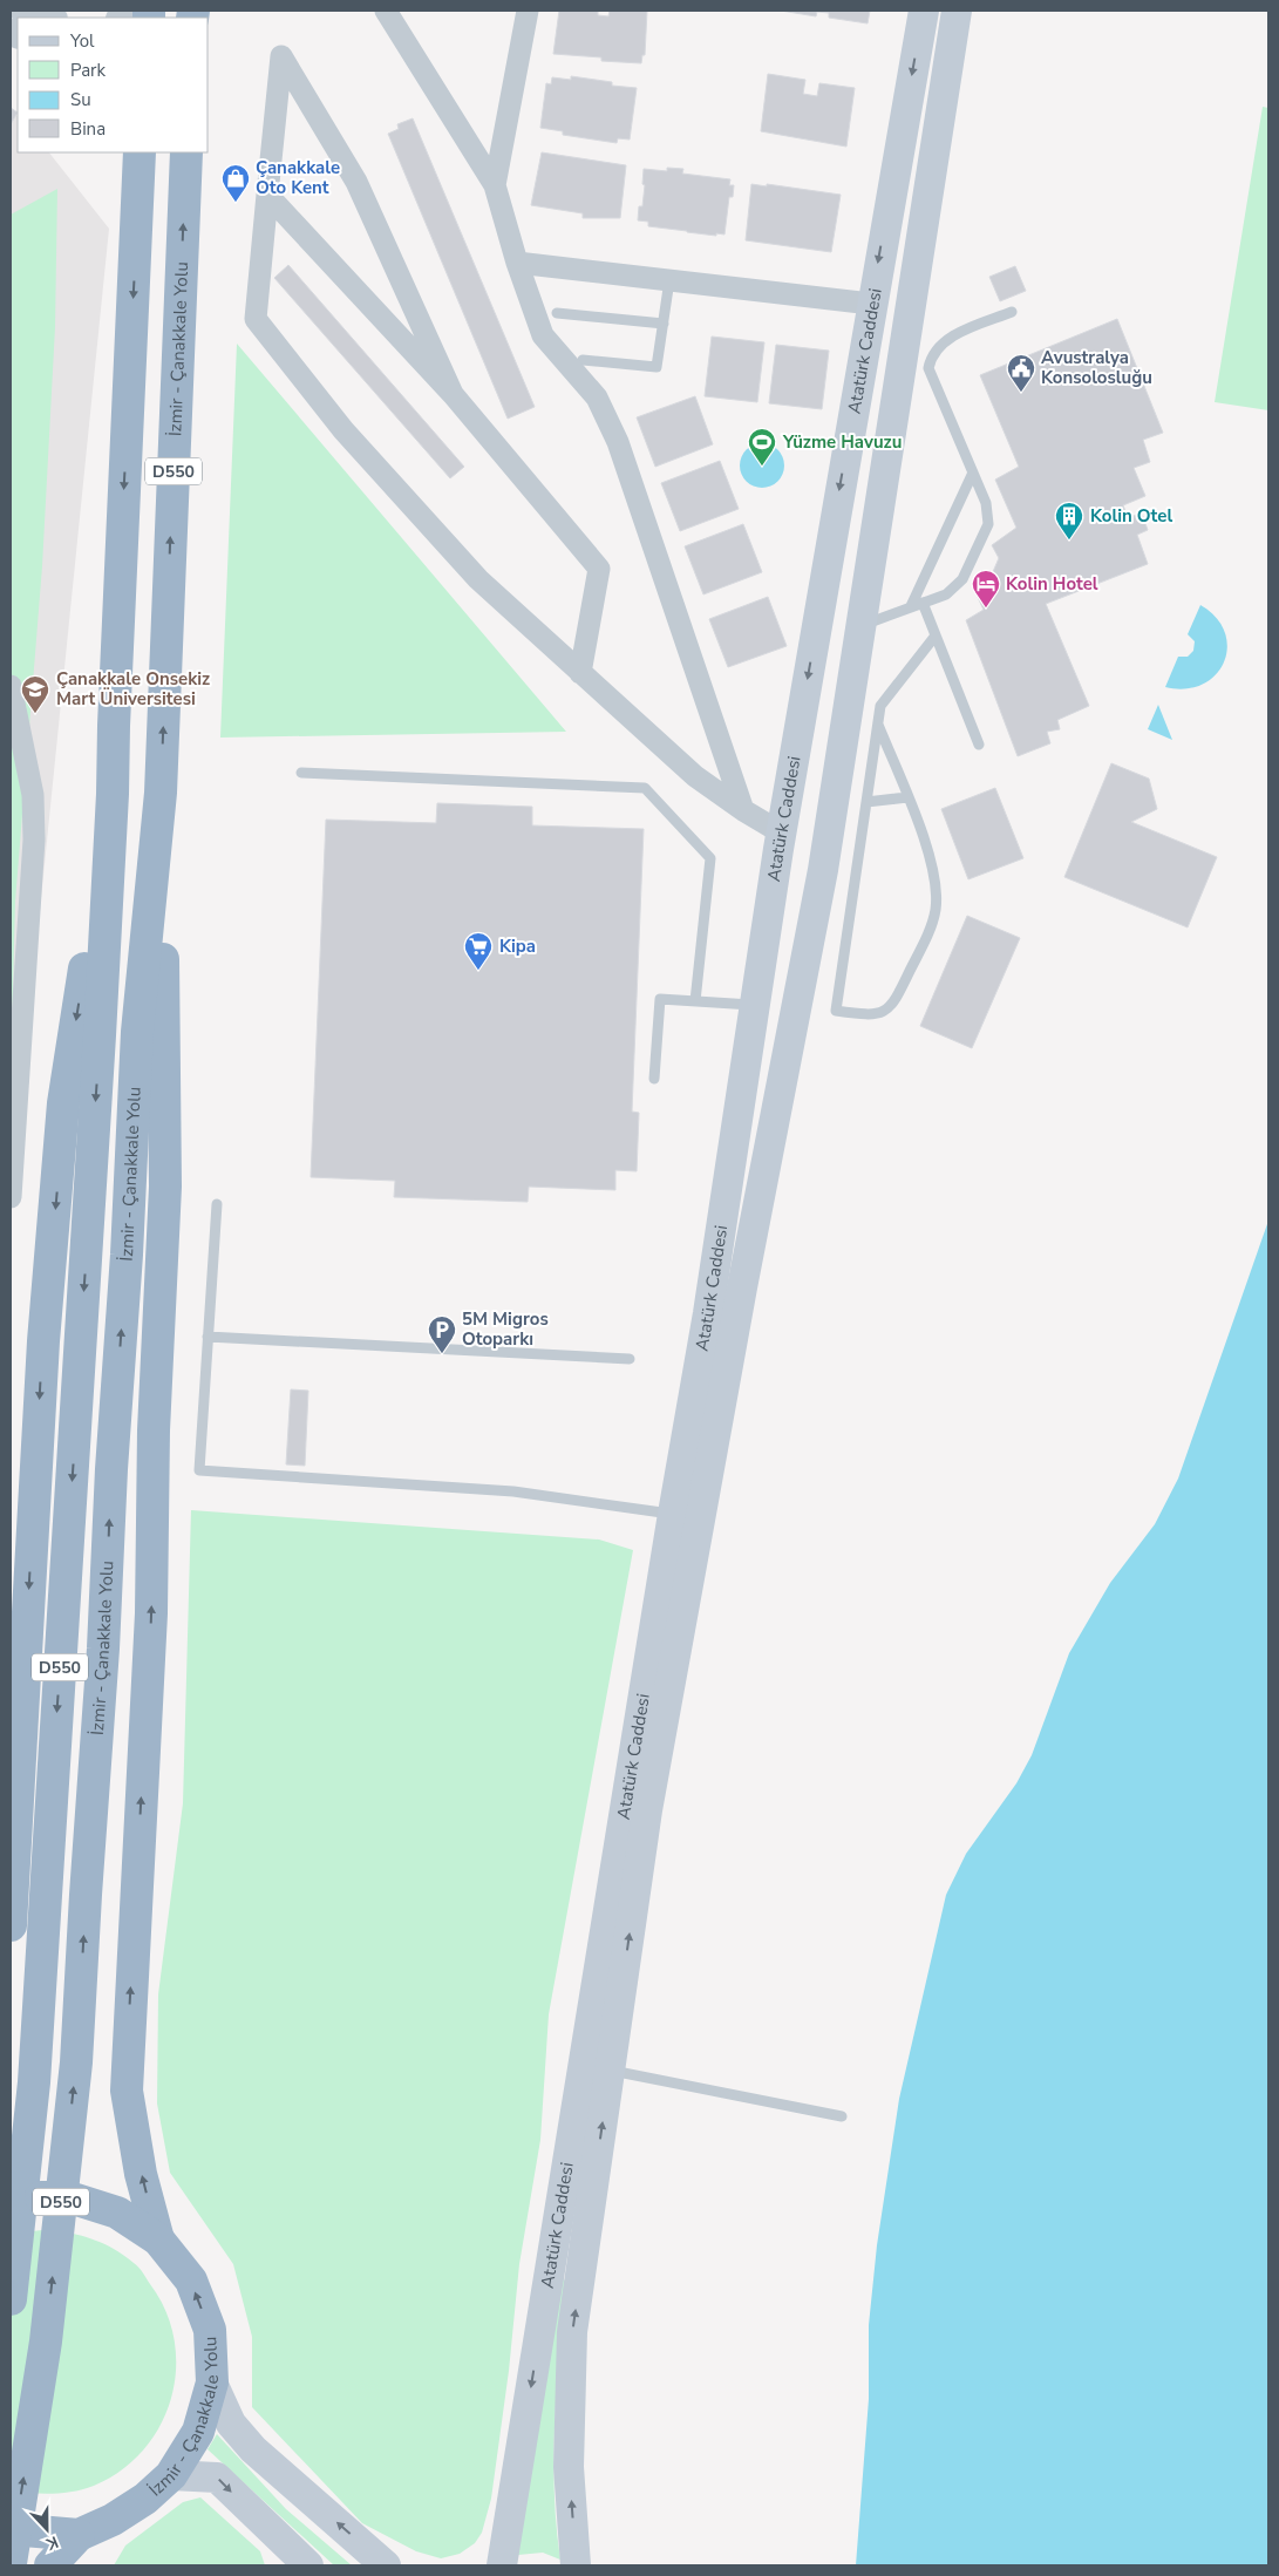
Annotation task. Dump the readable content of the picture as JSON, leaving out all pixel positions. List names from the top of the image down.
{
  "streets": {
    "highway": ["İzmir - Çanakkale Yolu", "D550"],
    "main road": ["Atatürk Caddesi"]
  },
  "places": {
    "shop": ["Çanakkale Oto Kent"],
    "public building": ["Avustralya Konsolosluğu"],
    "sports": ["Yüzme Havuzu"],
    "building": ["Kolin Otel"],
    "hotel": ["Kolin Hotel"],
    "school or university": ["Çanakkale Onsekiz Mart Üniversitesi"],
    "supermarket": ["Kipa"],
    "parking": ["5M Migros Otoparkı"]
  },
  "legend": [
    "Yol",
    "Park",
    "Su",
    "Bina"
  ],
  "north": "bottom"
}
